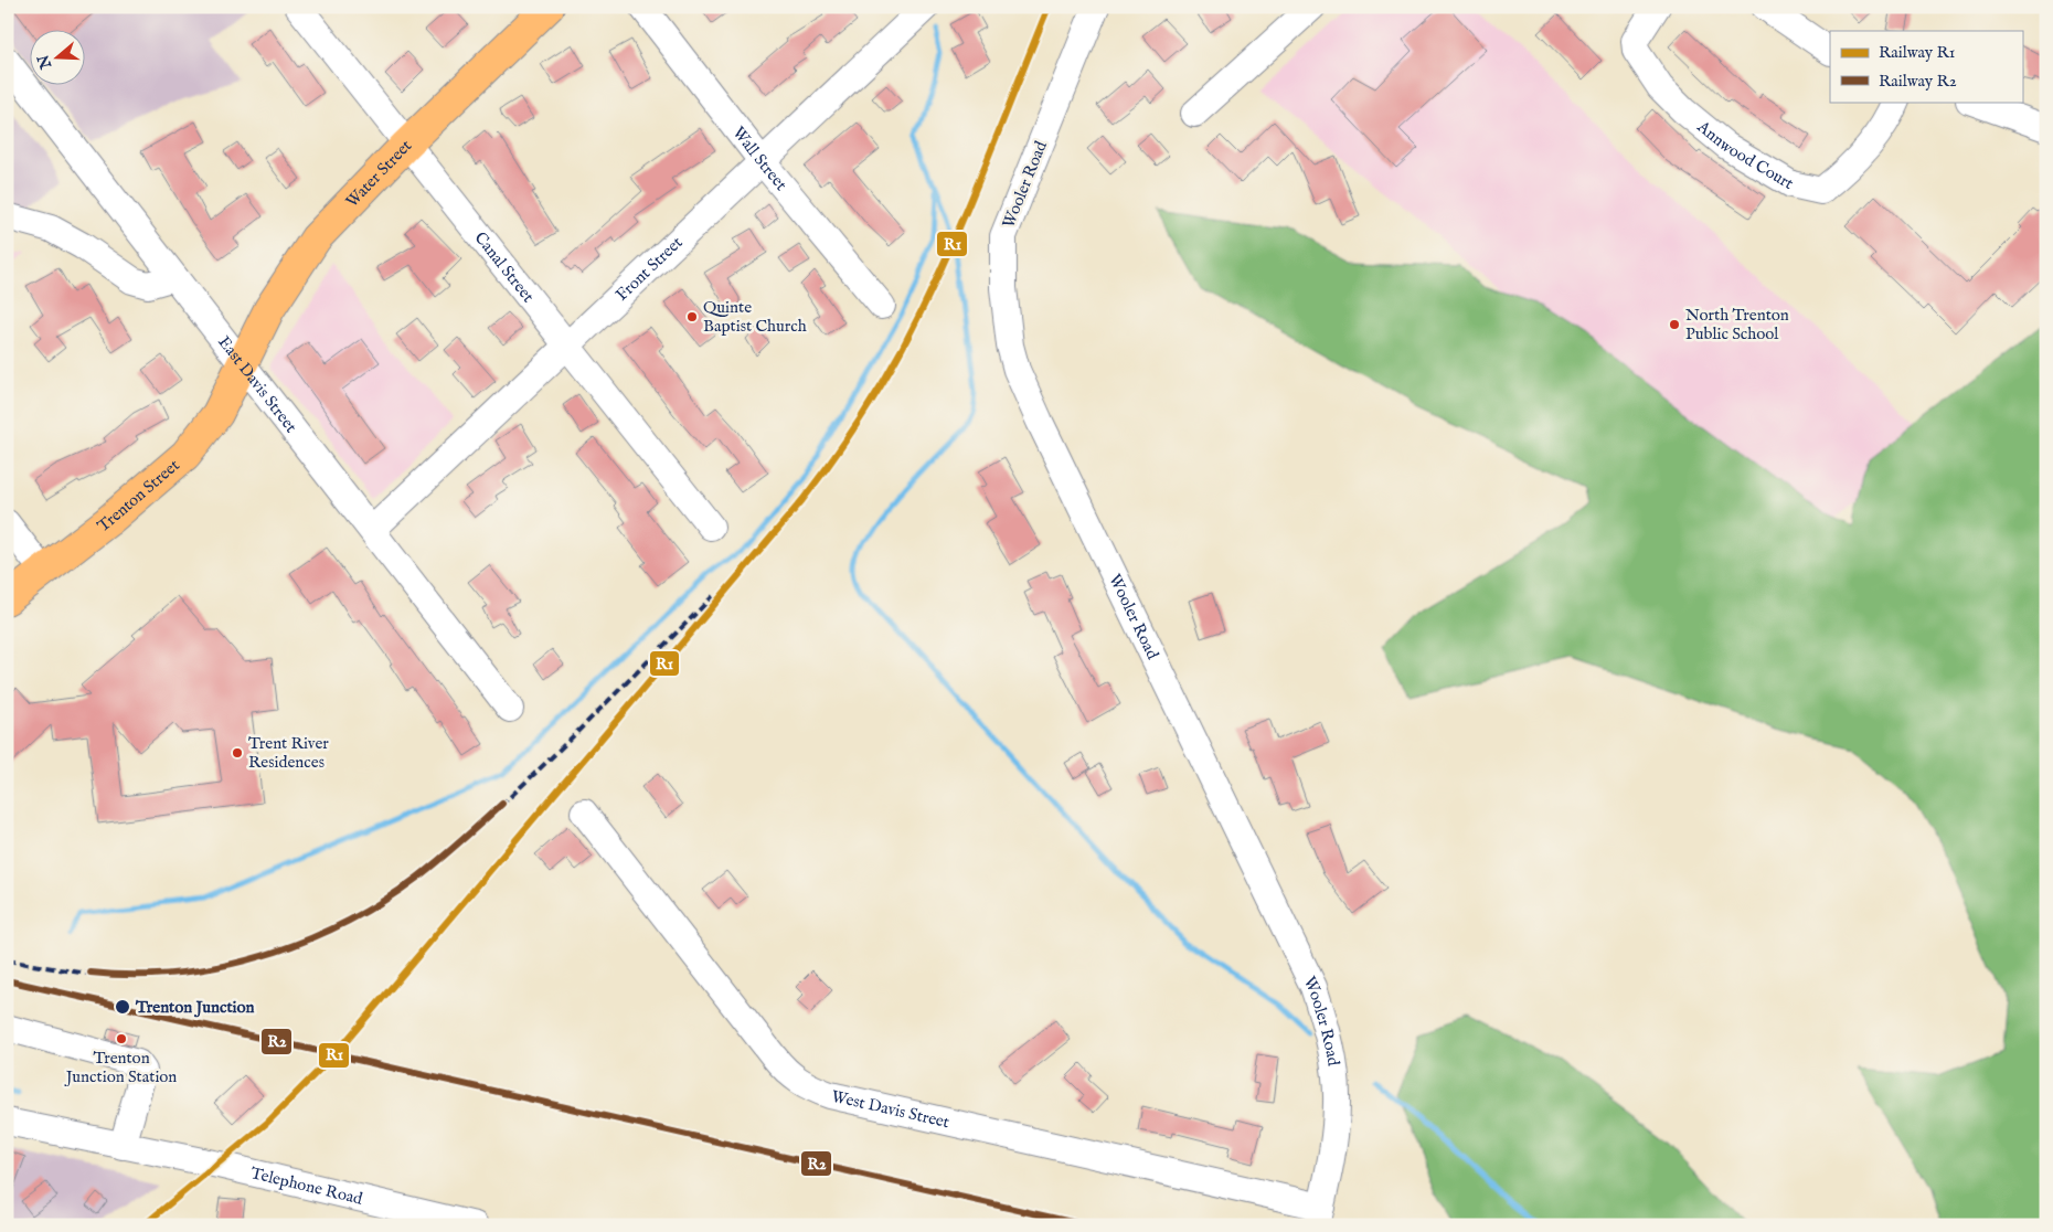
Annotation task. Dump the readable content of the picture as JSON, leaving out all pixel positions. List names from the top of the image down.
{
  "streets": {
    "main road": ["Water Street", "Trenton Street"],
    "street": [
      "Annwood Court",
      "Wall Street",
      "Wooler Road",
      "Canal Street",
      "Front Street",
      "East Davis Street",
      "West Davis Street",
      "Telephone Road"
    ]
  },
  "crossings": [
    ["Wall Street", "Front Street"],
    ["Water Street", "Canal Street"],
    ["Water Street", "East Davis Street"],
    ["Water Street", "Trenton Street"],
    ["Wooler Road", "West Davis Street"],
    ["Canal Street", "Front Street"],
    ["Front Street", "East Davis Street"],
    ["East Davis Street", "Trenton Street"]
  ],
  "places": [
    "Quinte Baptist Church",
    "North Trenton Public School",
    "Trent River Residences",
    "Trenton Junction",
    "Trenton Junction Station"
  ],
  "lines": ["rail line R1", "rail line R2"],
  "legend": ["Railway R1", "Railway R2"],
  "north": "left"
}
